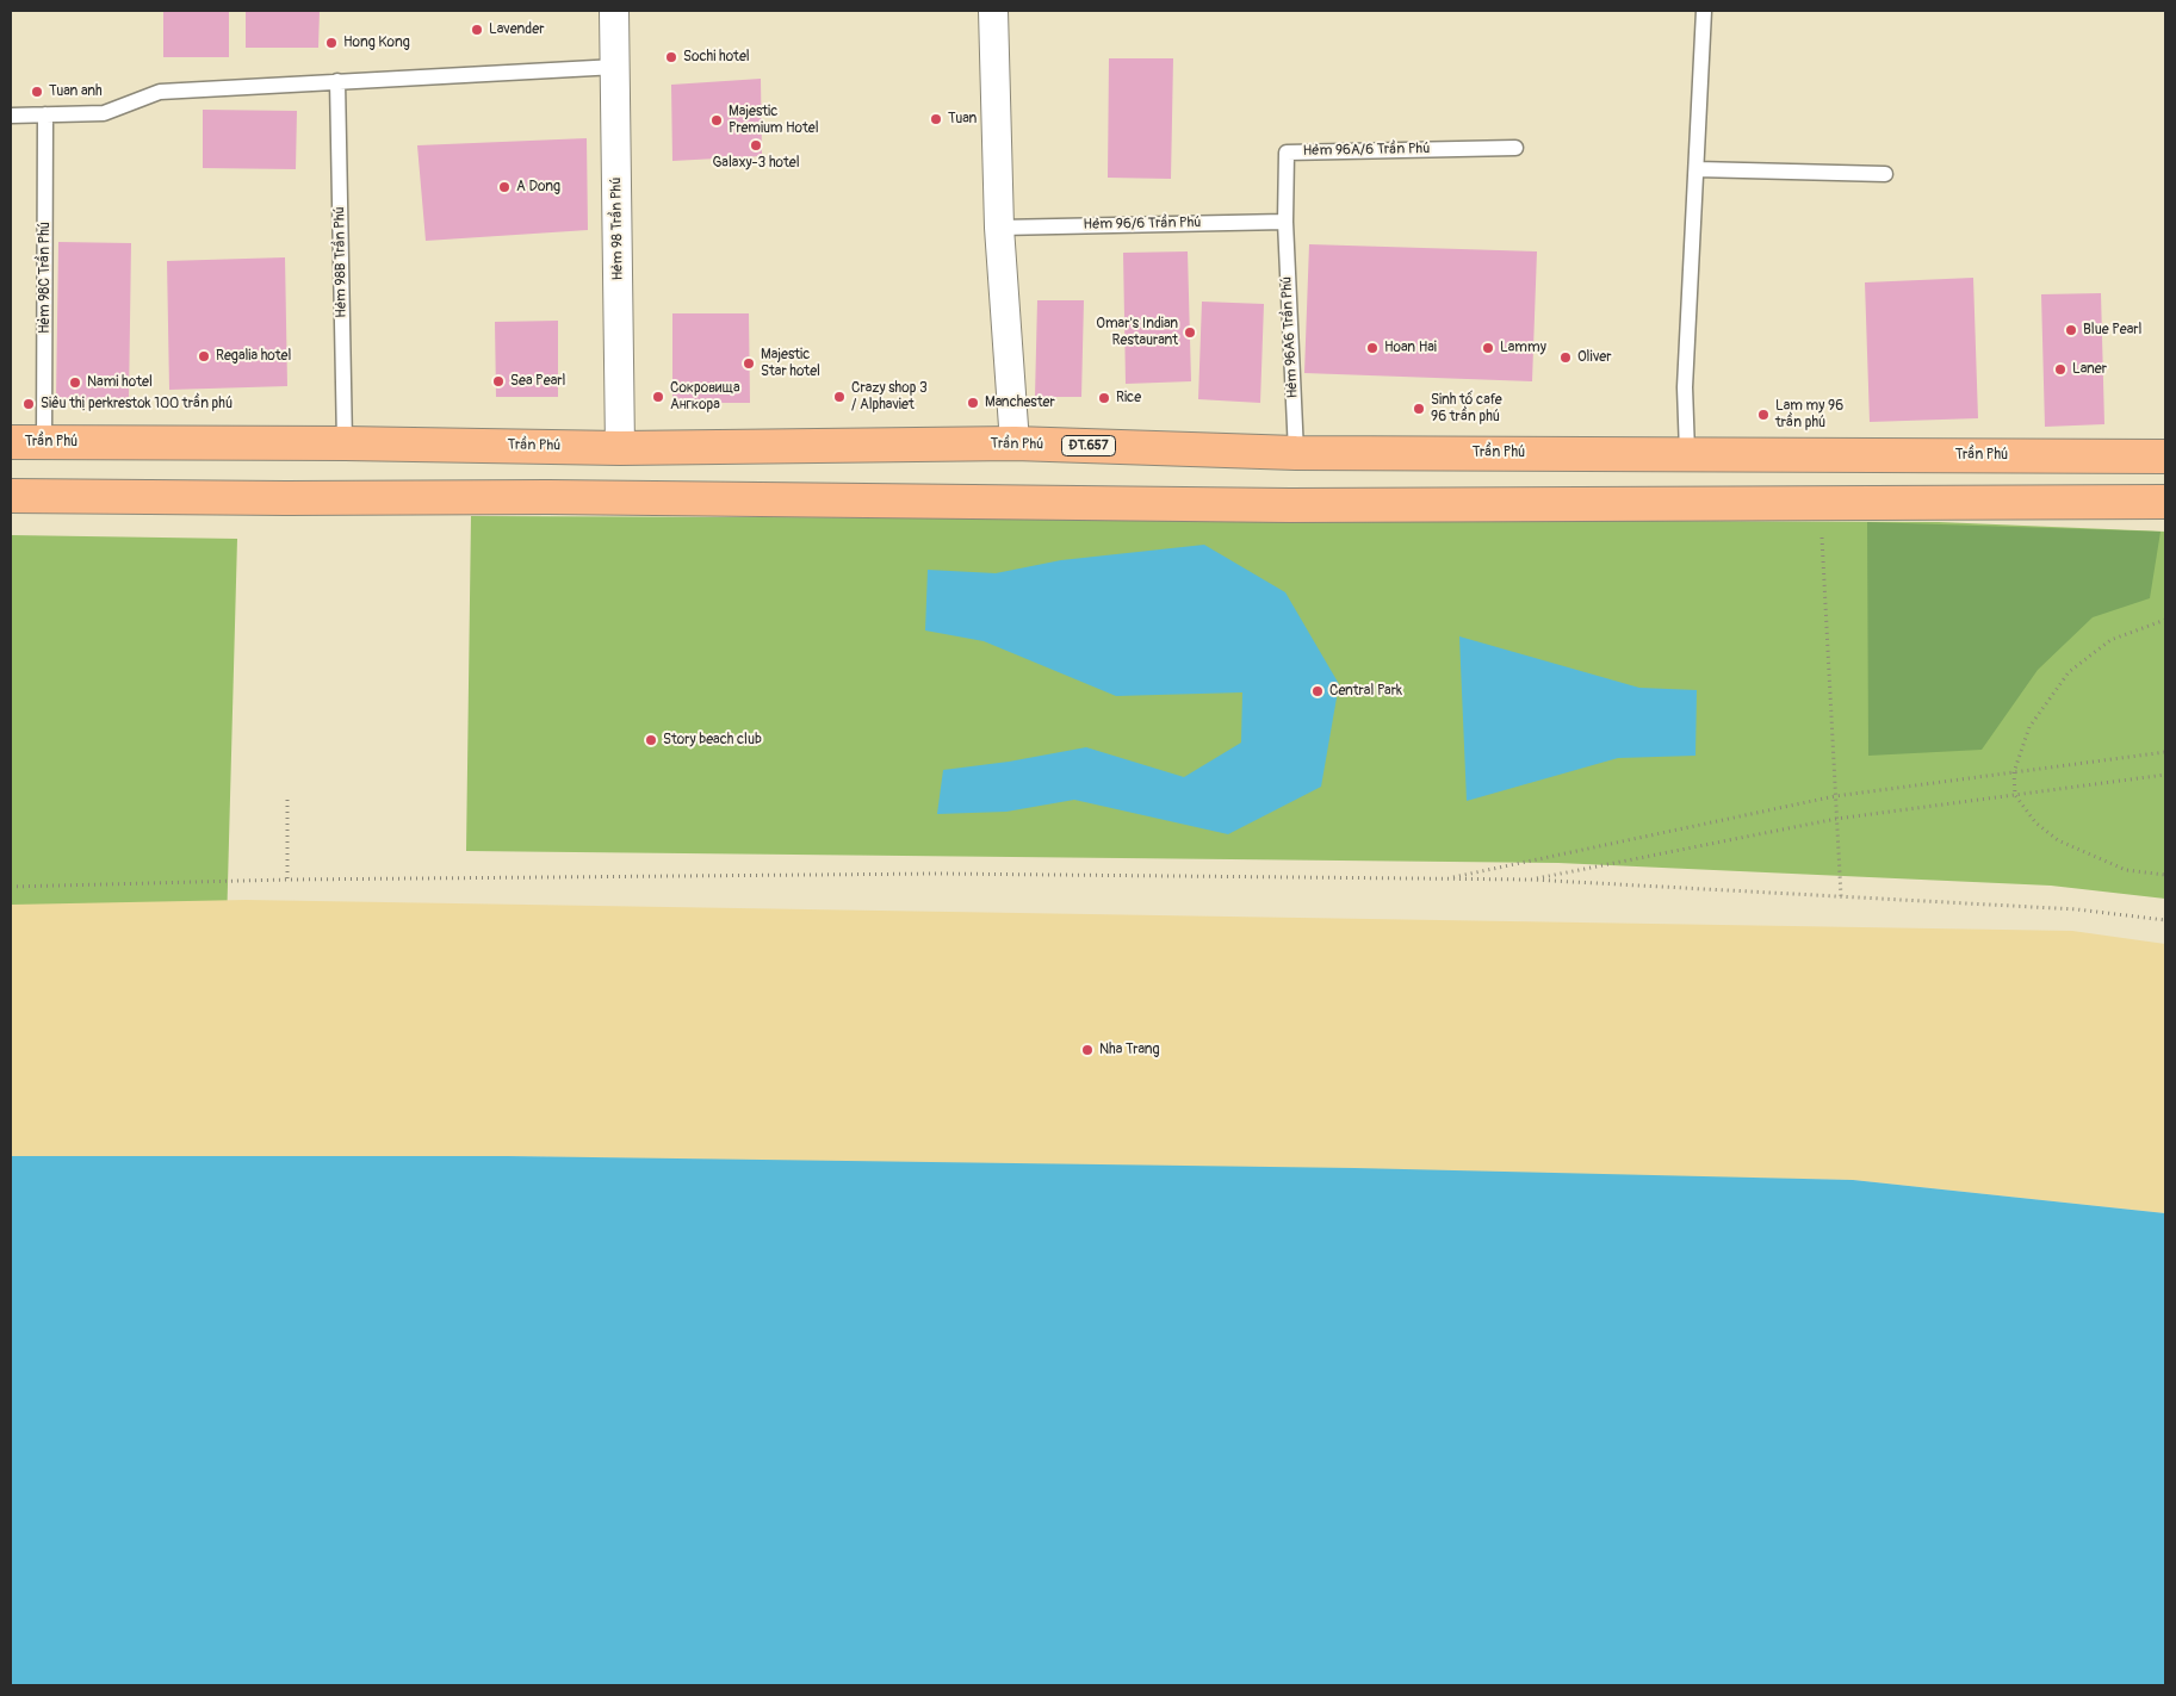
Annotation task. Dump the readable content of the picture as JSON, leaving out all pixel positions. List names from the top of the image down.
{
  "streets": {
    "main road": ["Trần Phú", "ĐT.657"],
    "street": ["Hẻm 98 Trần Phú"],
    "lane": [
      "Hẻm 96A/6 Trần Phú",
      "Hẻm 96/6 Trần Phú",
      "Hẻm 98B Trần Phú",
      "Hẻm 98C Trần Phú",
      "Hẻm 96A6 Trần Phú"
    ]
  },
  "crossings": [
    ["Hẻm 96A/6 Trần Phú", "Hẻm 96/6 Trần Phú"],
    ["Hẻm 96A/6 Trần Phú", "Hẻm 96A6 Trần Phú"],
    ["Hẻm 96/6 Trần Phú", "Hẻm 96A6 Trần Phú"],
    ["Hẻm 98 Trần Phú", "Trần Phú"],
    ["Hẻm 98B Trần Phú", "Trần Phú"],
    ["Hẻm 98C Trần Phú", "Trần Phú"],
    ["Hẻm 96A6 Trần Phú", "Trần Phú"]
  ],
  "places": [
    "Lavender",
    "Hong Kong",
    "Sochi hotel",
    "Tuan anh",
    "Tuan",
    "Majestic Premium Hotel",
    "Galaxy-3 hotel",
    "A Dong",
    "Blue Pearl",
    "Omar's Indian Restaurant",
    "Hoan Hai",
    "Lammy",
    "Regalia hotel",
    "Oliver",
    "Majestic Star hotel",
    "Laner",
    "Sea Pearl",
    "Nami hotel",
    "Сокровища Ангкора",
    "Crazy shop 3 / Alphaviet",
    "Rice",
    "Manchester",
    "Siêu thị perkrestok 100 trần phú",
    "Sinh tố cafe 96 trần phú",
    "Lam my 96 trần phú",
    "Central Park",
    "Story beach club",
    "Nha Trang"
  ]
}
